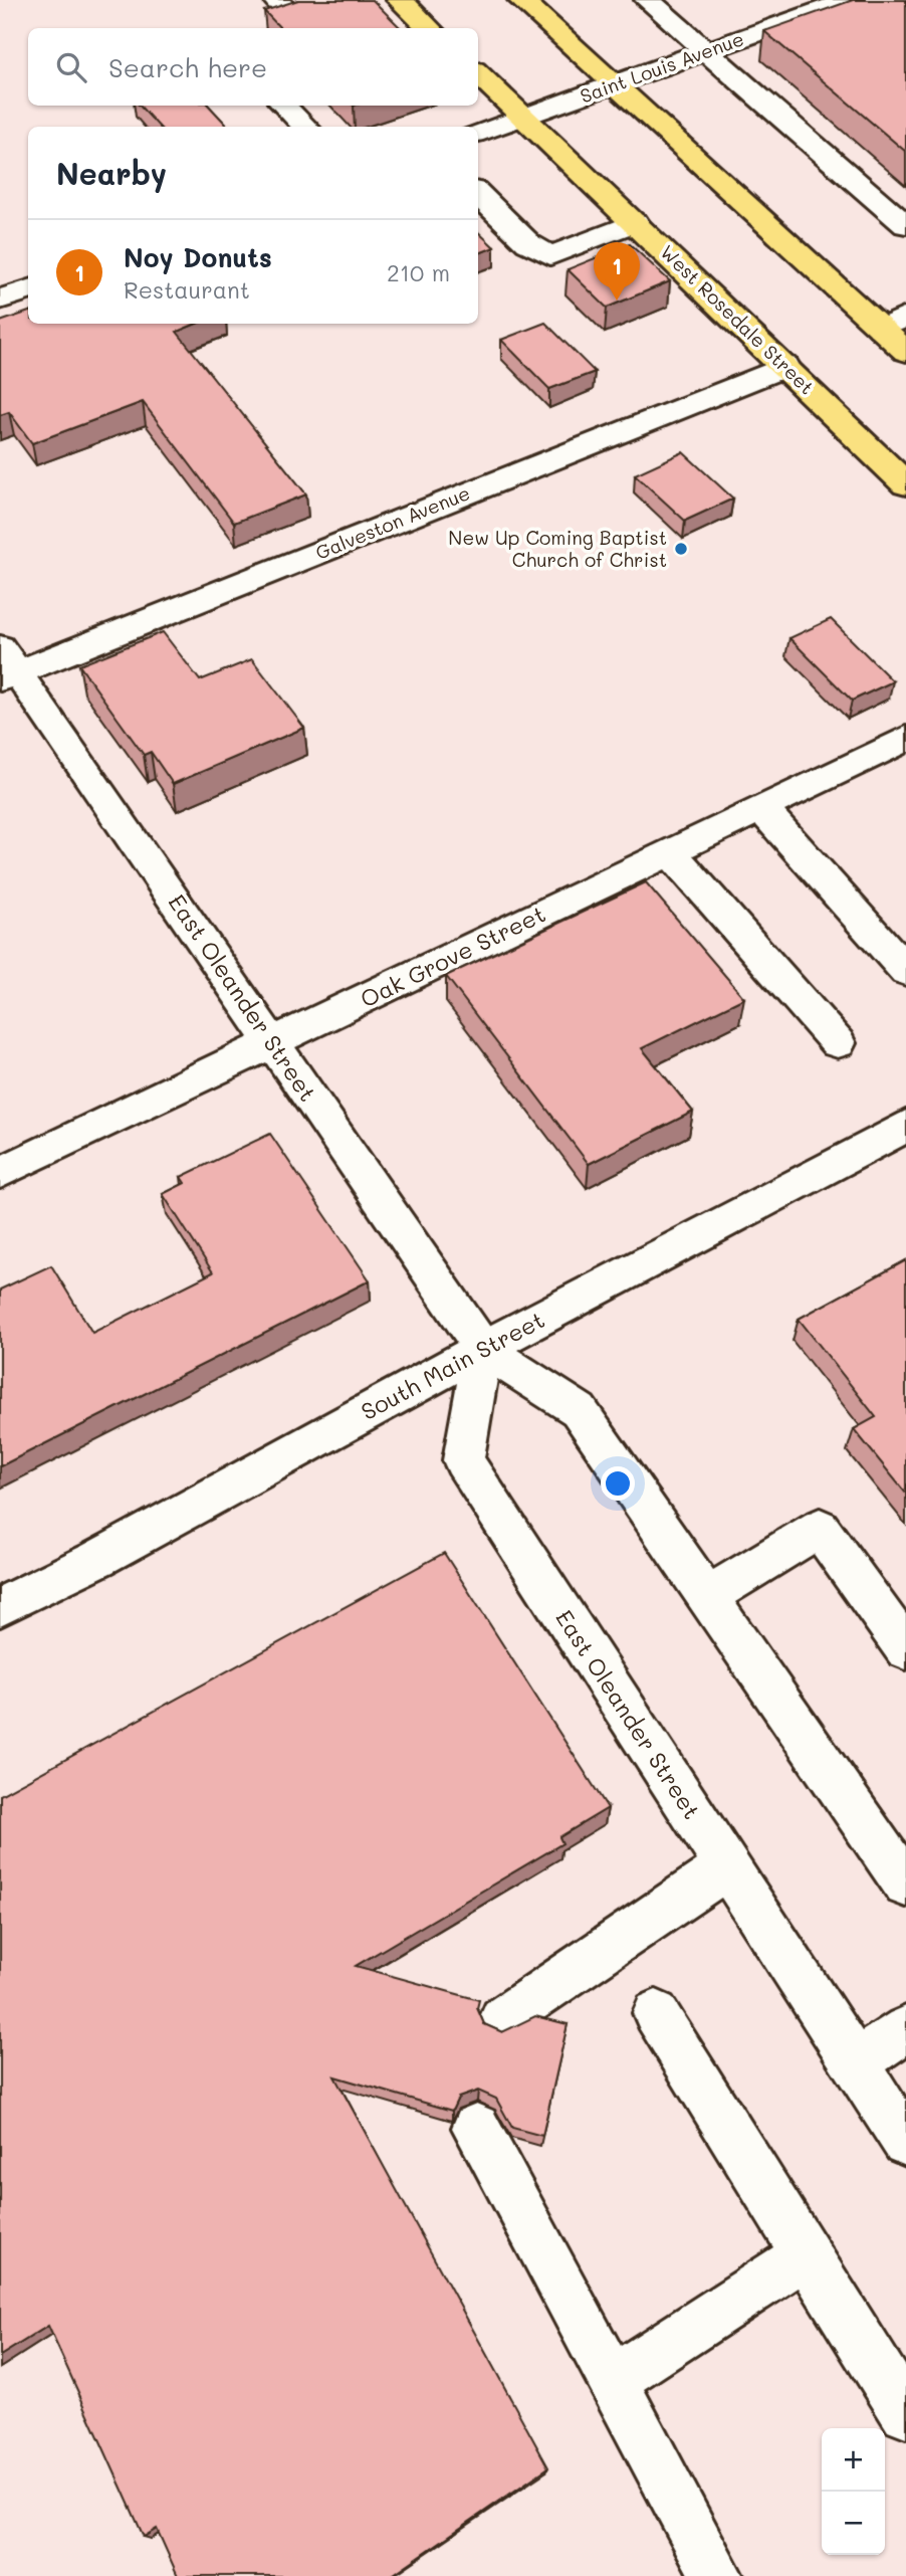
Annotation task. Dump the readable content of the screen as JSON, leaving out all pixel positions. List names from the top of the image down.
{
  "streets": {
    "main road": ["West Rosedale Street"],
    "street": [
      "Saint Louis Avenue",
      "Galveston Avenue",
      "Oak Grove Street",
      "East Oleander Street",
      "South Main Street"
    ]
  },
  "crossings": [
    ["Saint Louis Avenue", "West Rosedale Street"],
    ["West Rosedale Street", "Galveston Avenue"],
    ["Galveston Avenue", "East Oleander Street"],
    ["Oak Grove Street", "East Oleander Street"],
    ["East Oleander Street", "South Main Street"]
  ],
  "places": ["New Up Coming Baptist Church of Christ"],
  "page": {
    "search": "Search here",
    "heading": "Nearby",
    "list": [
      {
        "mark": "1",
        "name": "Noy Donuts",
        "note": "Restaurant",
        "value": "210 m"
      }
    ],
    "pins": "1",
    "map_buttons": ["+", "−"]
  }
}
